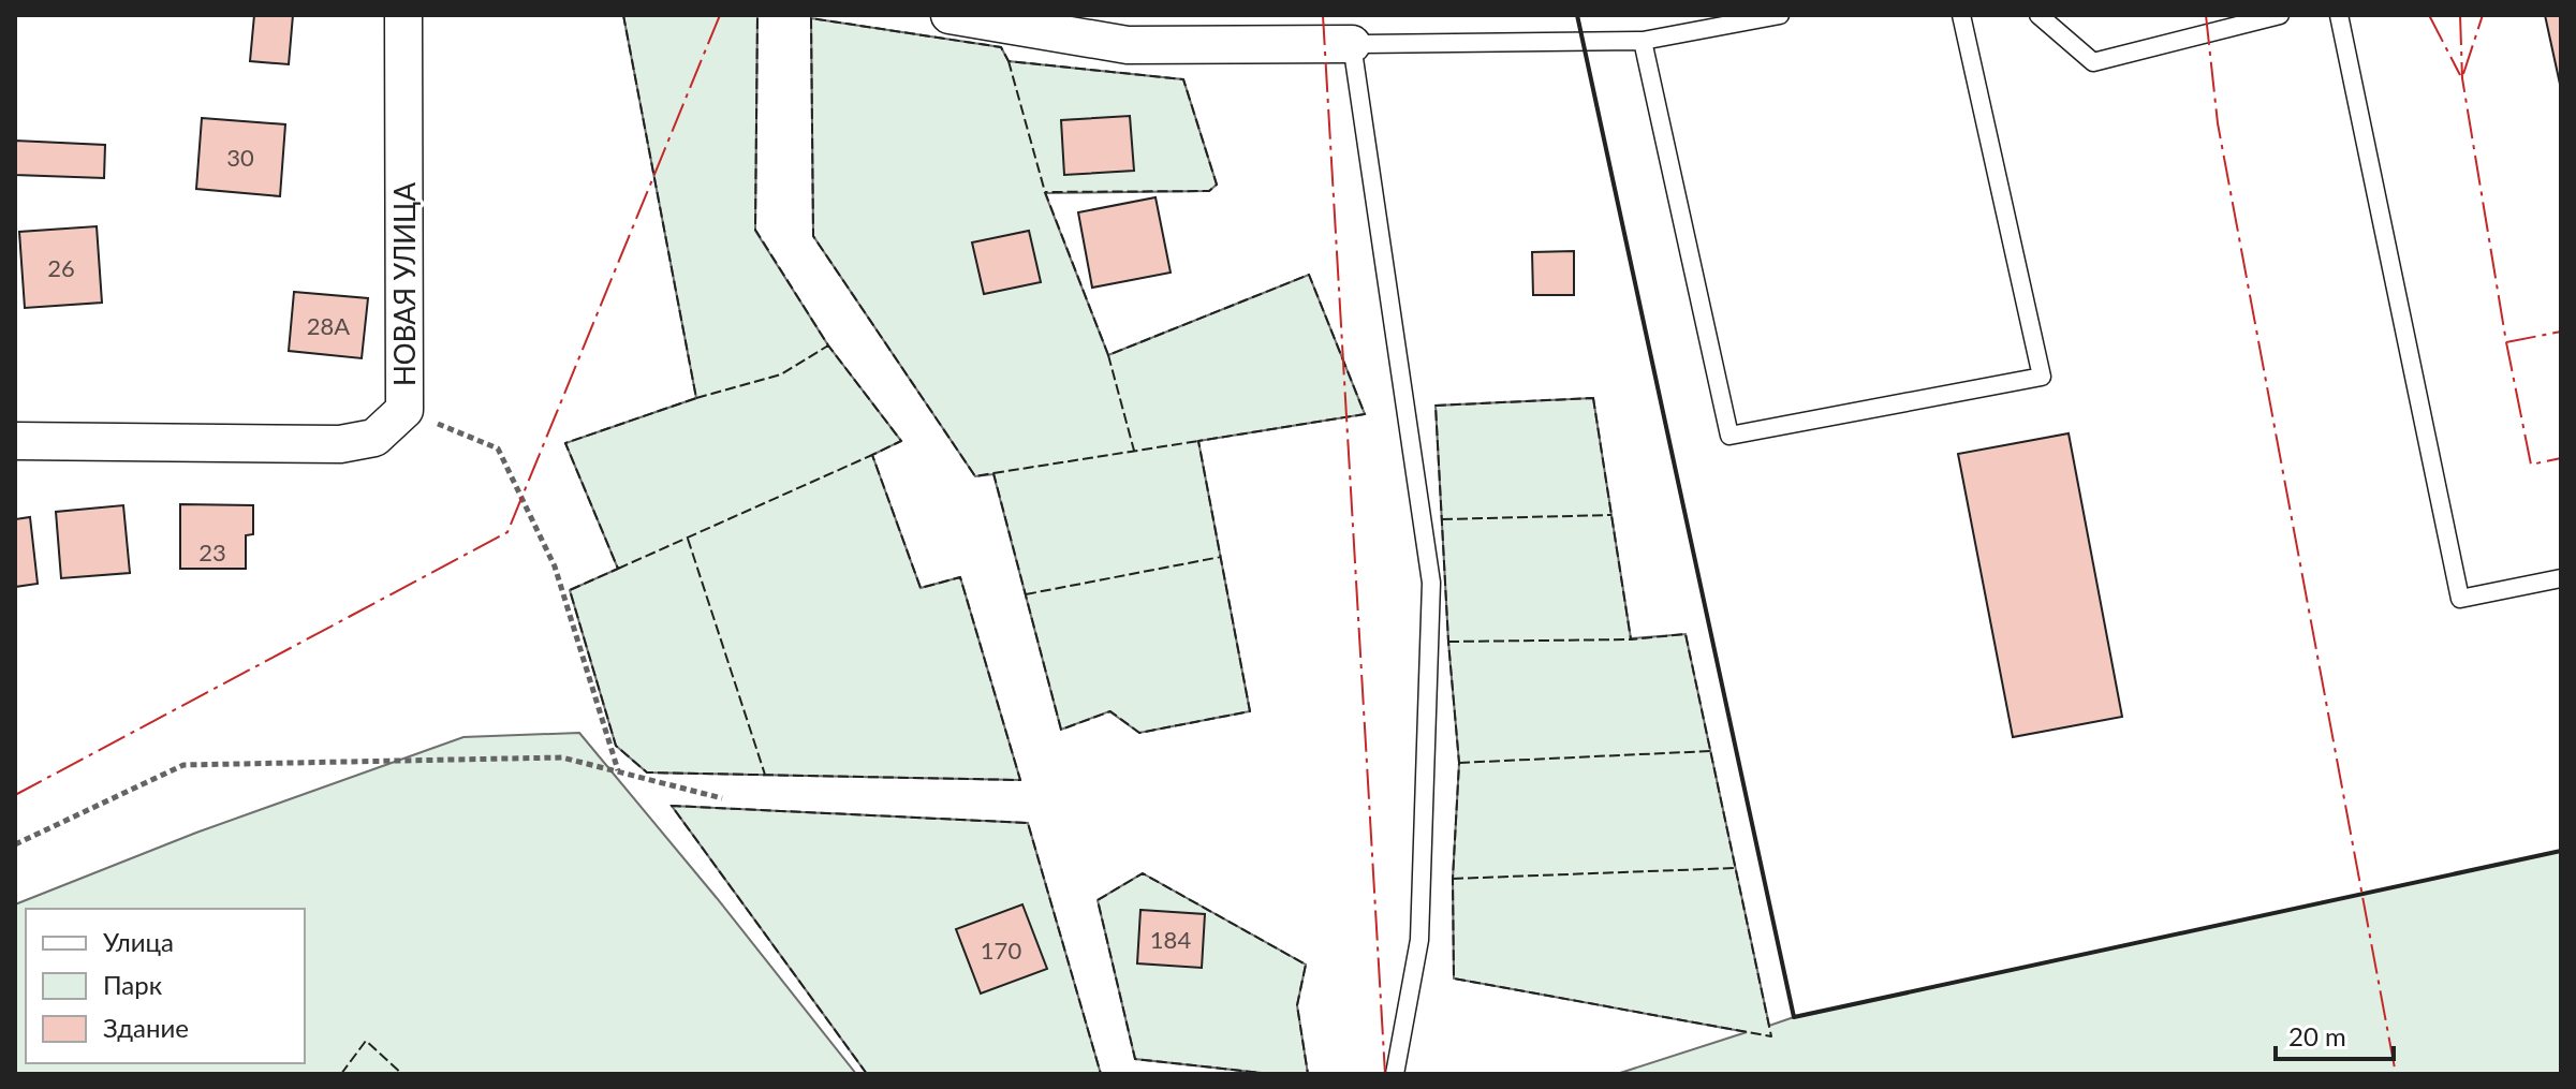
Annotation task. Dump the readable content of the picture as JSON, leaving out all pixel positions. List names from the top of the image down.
{
  "streets": {
    "street": ["НОВАЯ УЛИЦА"]
  },
  "house_numbers": [
    "30",
    "26",
    "28А",
    "23",
    "184",
    "170"
  ],
  "legend": ["Улица", "Парк", "Здание"],
  "scale_bar": "20 m"
}
